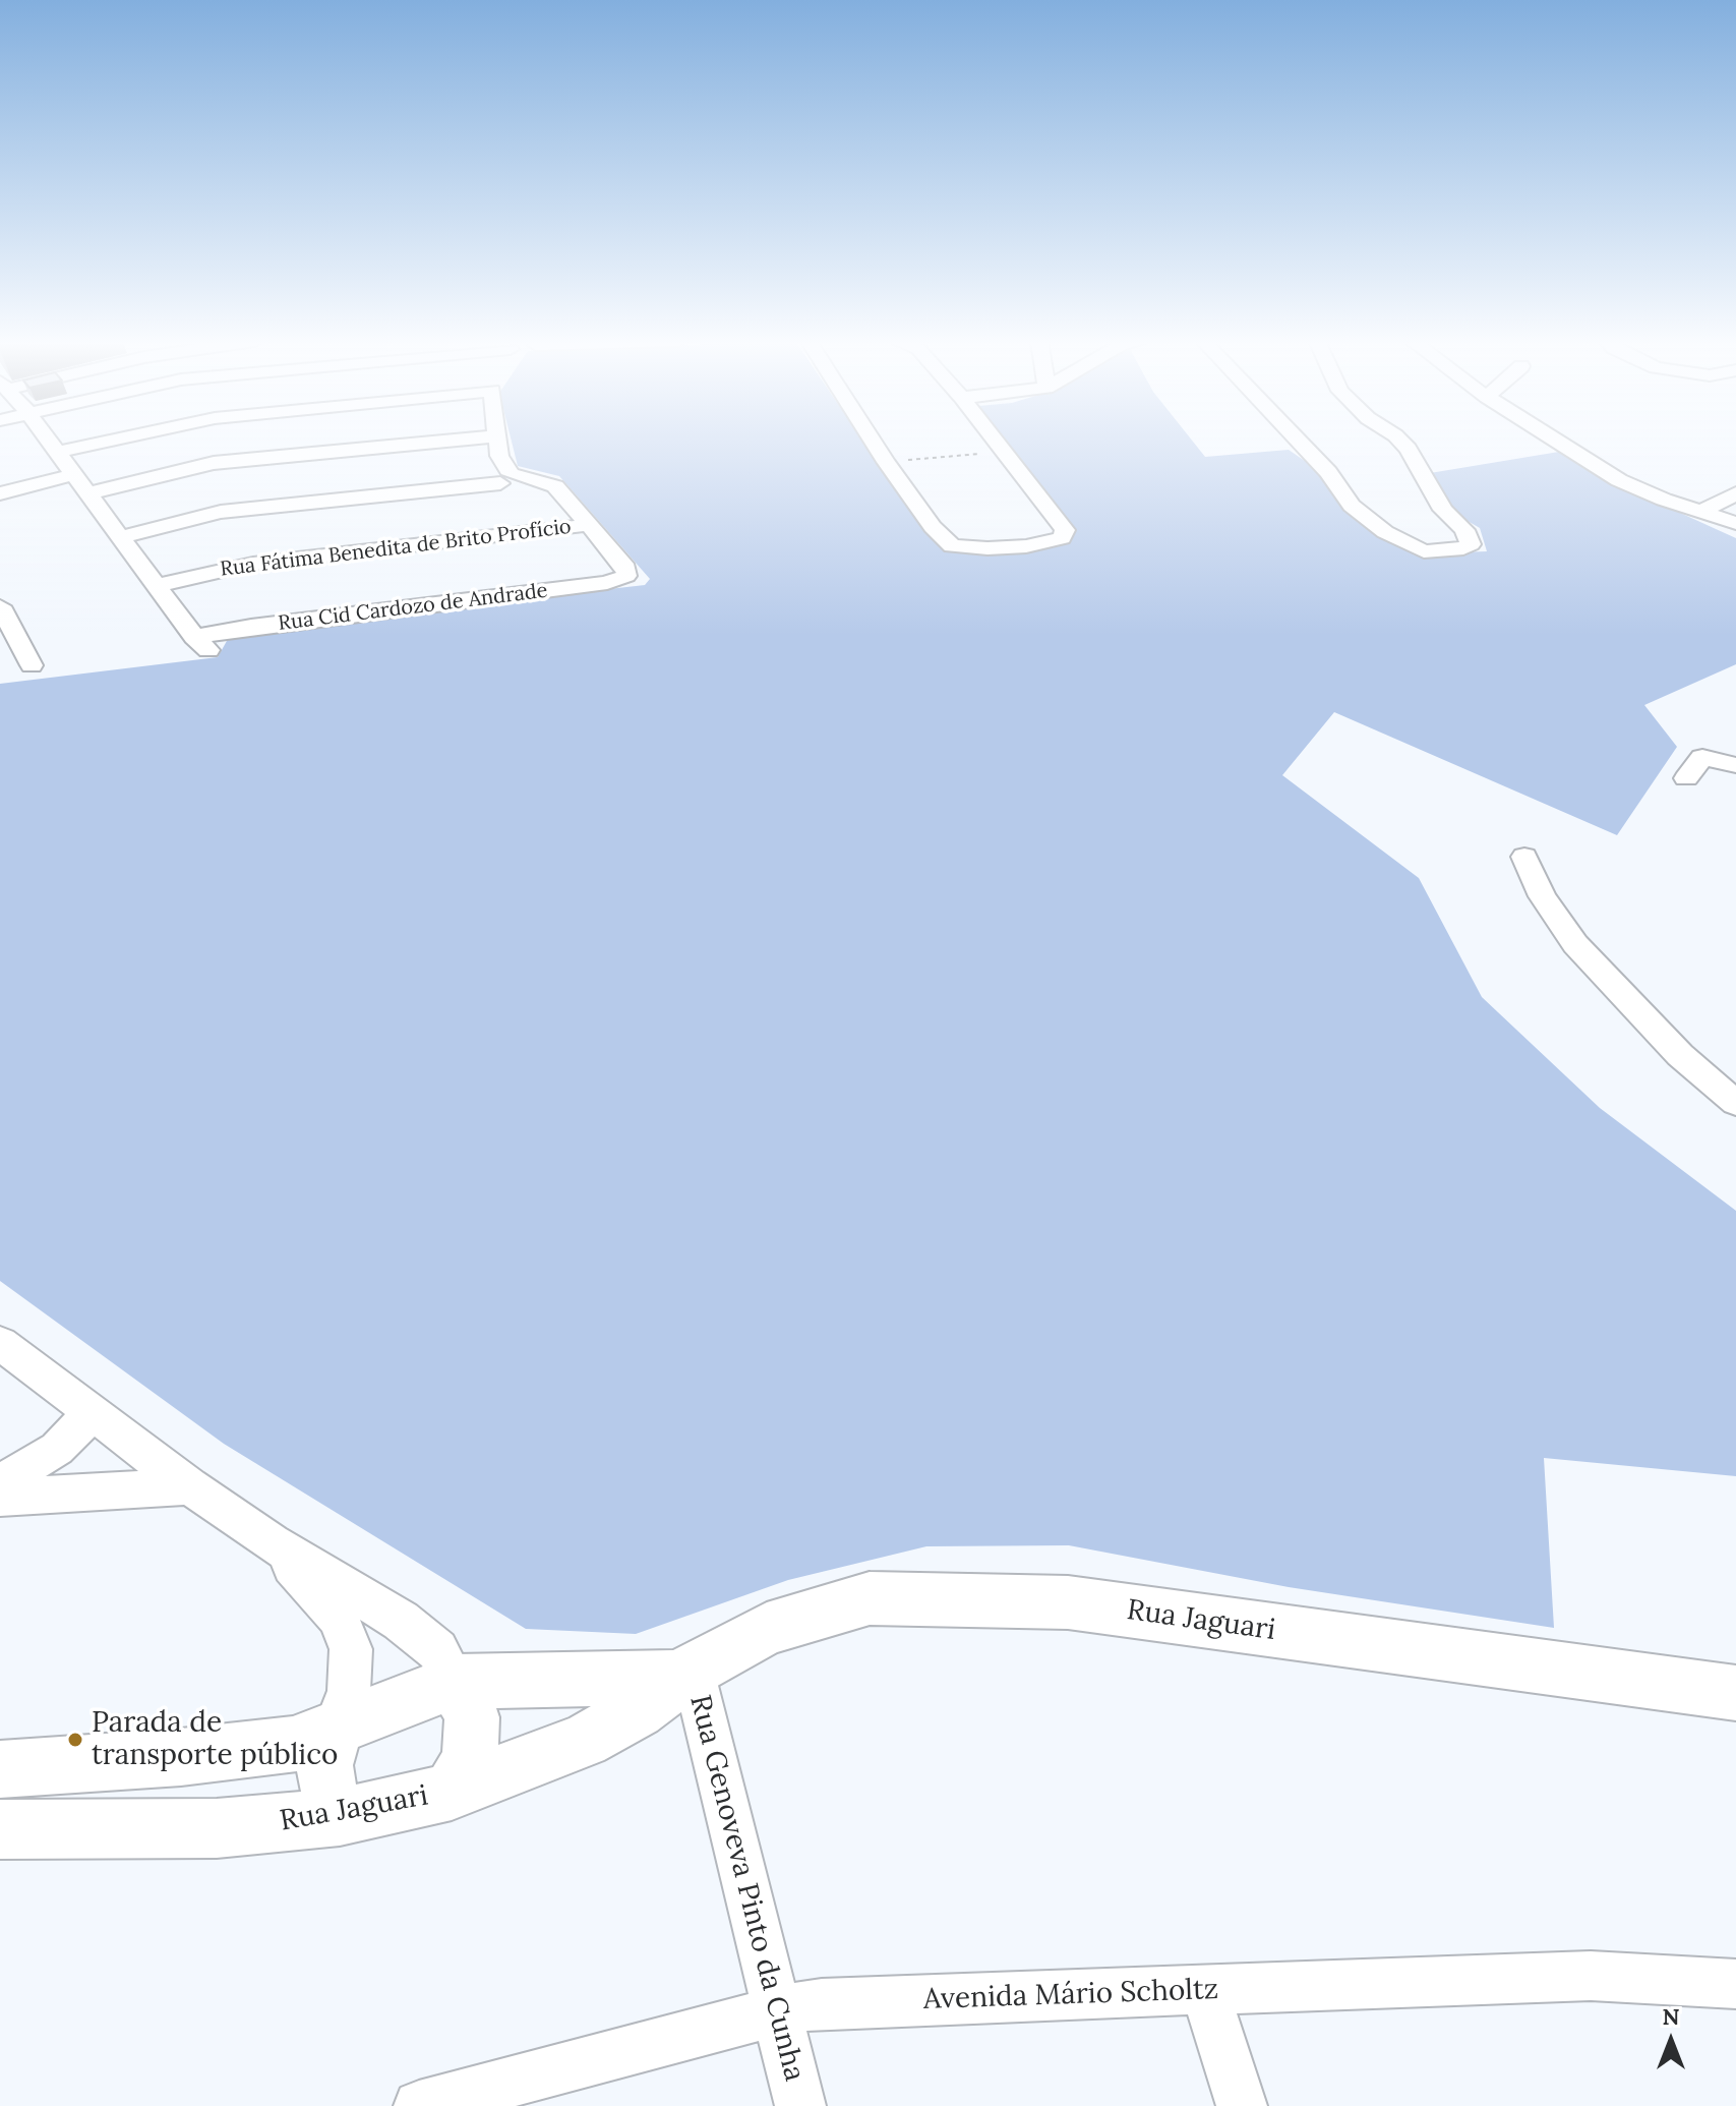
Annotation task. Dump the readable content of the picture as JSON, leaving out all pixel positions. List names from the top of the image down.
{
  "streets": {
    "street": [
      "Rua Fátima Benedita de Brito Profício",
      "Rua Cid Cardozo de Andrade",
      "Rua Jaguari",
      "Rua Genoveva Pinto da Cunha",
      "Avenida Mário Scholtz"
    ]
  },
  "crossings": [
    ["Rua Fátima Benedita de Brito Profício", "Rua Cid Cardozo de Andrade"],
    ["Rua Jaguari", "Rua Genoveva Pinto da Cunha"],
    ["Rua Genoveva Pinto da Cunha", "Avenida Mário Scholtz"]
  ],
  "places": ["Parada de transporte público"],
  "north": "top"
}
